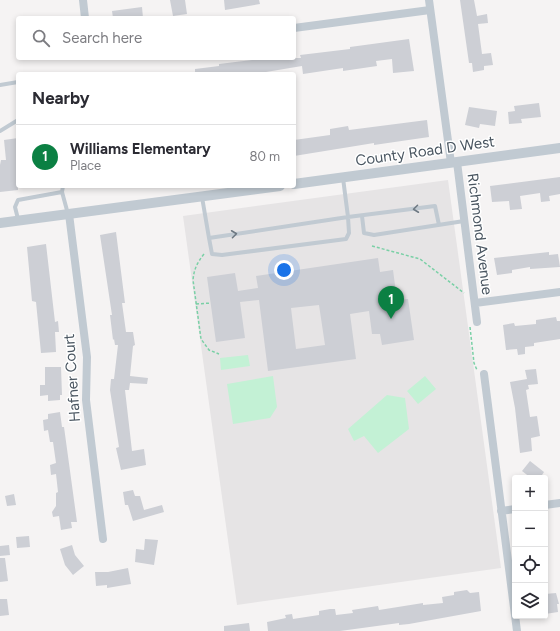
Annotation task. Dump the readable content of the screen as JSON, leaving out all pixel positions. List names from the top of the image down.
{
  "streets": {
    "street": ["County Road D West", "Richmond Avenue", "Hafner Court"]
  },
  "crossings": [
    ["County Road D West", "Richmond Avenue"]
  ],
  "page": {
    "search": "Search here",
    "heading": "Nearby",
    "list": [
      {
        "mark": "1",
        "name": "Williams Elementary",
        "note": "Place",
        "value": "80 m"
      }
    ],
    "pins": "1",
    "map_buttons": ["+", "−"]
  }
}
